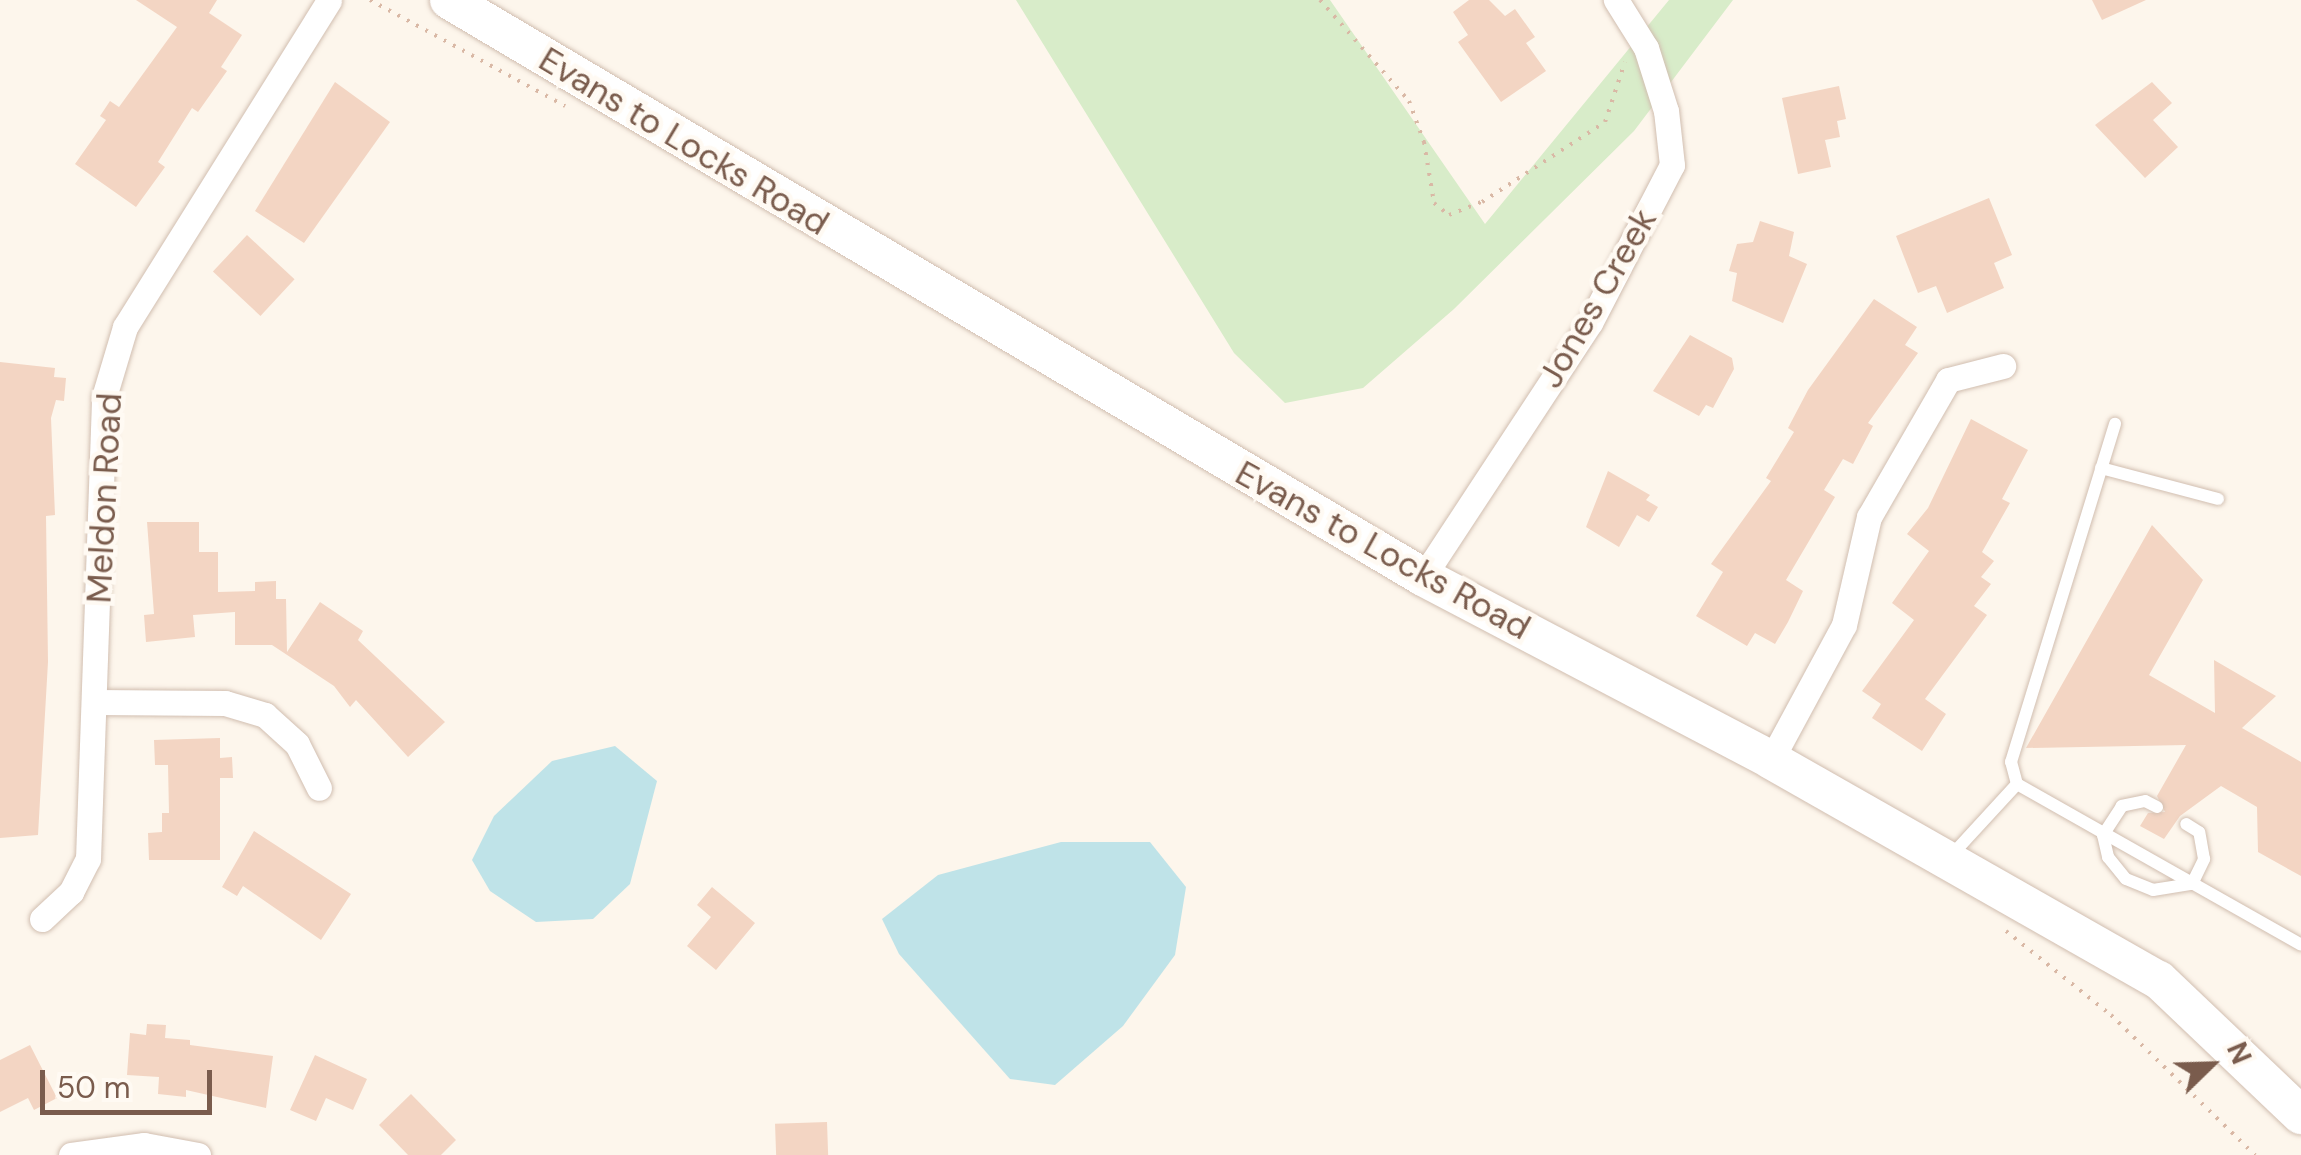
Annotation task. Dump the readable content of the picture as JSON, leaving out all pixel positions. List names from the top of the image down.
{
  "streets": {
    "street": ["Evans to Locks Road", "Jones Creek", "Meldon Road"]
  },
  "crossings": [
    ["Evans to Locks Road", "Jones Creek"]
  ],
  "scale_bar": "50 m",
  "north": "top right"
}
